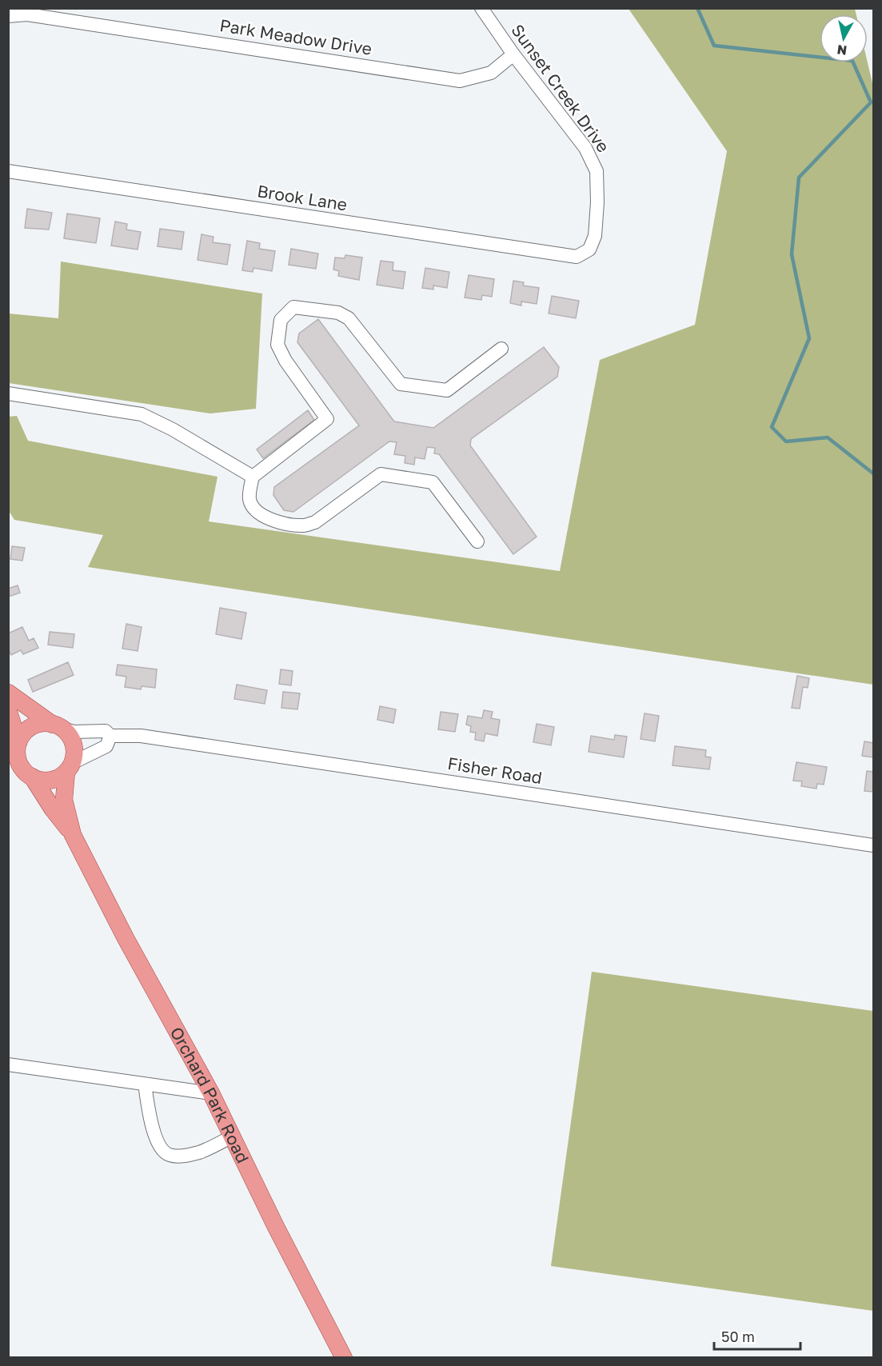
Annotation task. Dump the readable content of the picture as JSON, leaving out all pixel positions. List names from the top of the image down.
{
  "streets": {
    "main road": ["Orchard Park Road"],
    "street": [
      "Park Meadow Drive",
      "Sunset Creek Drive",
      "Brook Lane",
      "Fisher Road"
    ]
  },
  "crossings": [
    ["Park Meadow Drive", "Sunset Creek Drive"],
    ["Sunset Creek Drive", "Brook Lane"],
    ["Fisher Road", "Orchard Park Road"]
  ],
  "scale_bar": "50 m",
  "north": "bottom"
}
